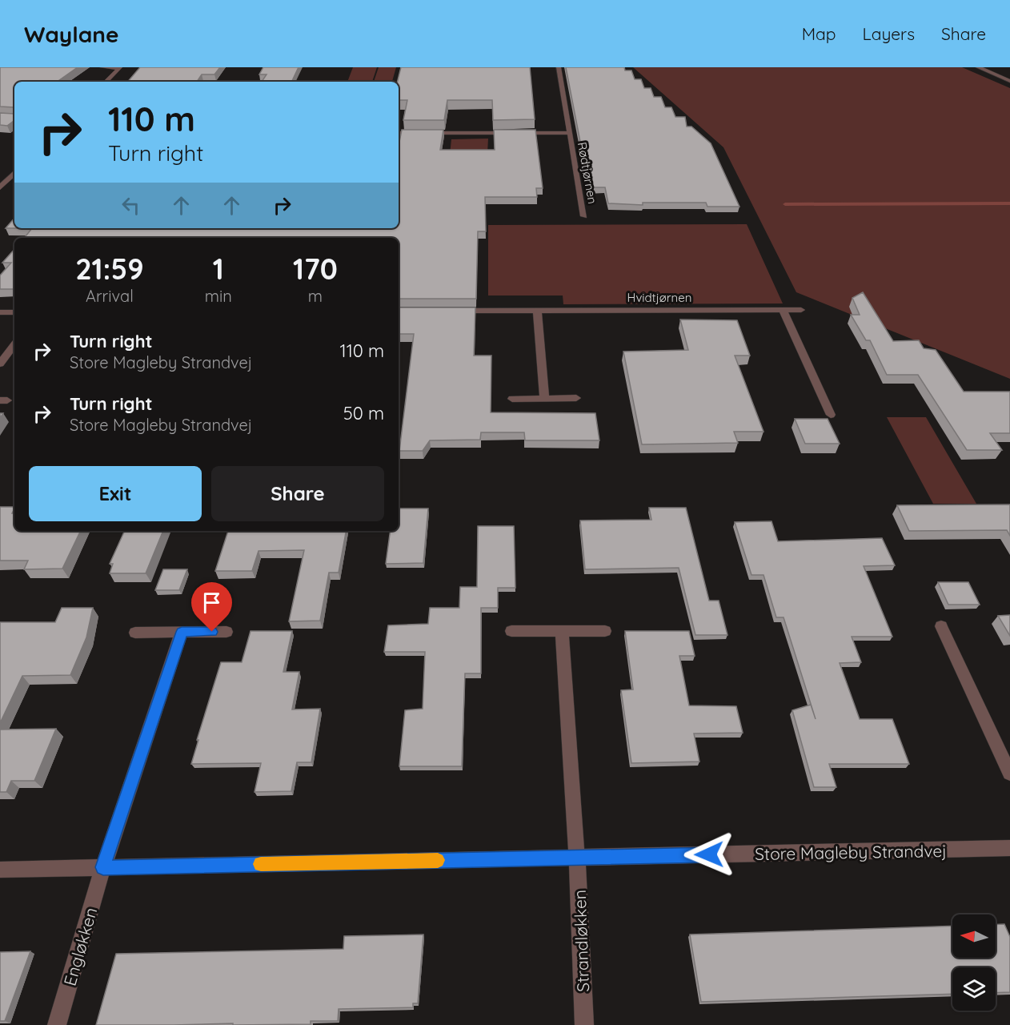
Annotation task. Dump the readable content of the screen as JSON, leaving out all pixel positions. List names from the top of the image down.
{
  "streets": {
    "street": [
      "Rødtjørnen",
      "Hvidtjørnen",
      "Store Magleby Strandvej",
      "Strandløkken",
      "Engløkken"
    ]
  },
  "crossings": [
    ["Store Magleby Strandvej", "Strandløkken"],
    ["Store Magleby Strandvej", "Engløkken"]
  ],
  "north": "left",
  "page": {
    "header": "Waylane",
    "nav": ["Map", "Layers", "Share"],
    "turn": ["110 m", "Turn right"],
    "eta": [
      "21:59",
      "Arrival",
      "1",
      "min",
      "170",
      "m"
    ],
    "list": [
      {
        "name": "Turn right",
        "note": "Store Magleby Strandvej",
        "value": "110 m"
      },
      {
        "name": "Turn right",
        "note": "Store Magleby Strandvej",
        "value": "50 m"
      }
    ],
    "buttons": ["Exit", "Share"]
  }
}
